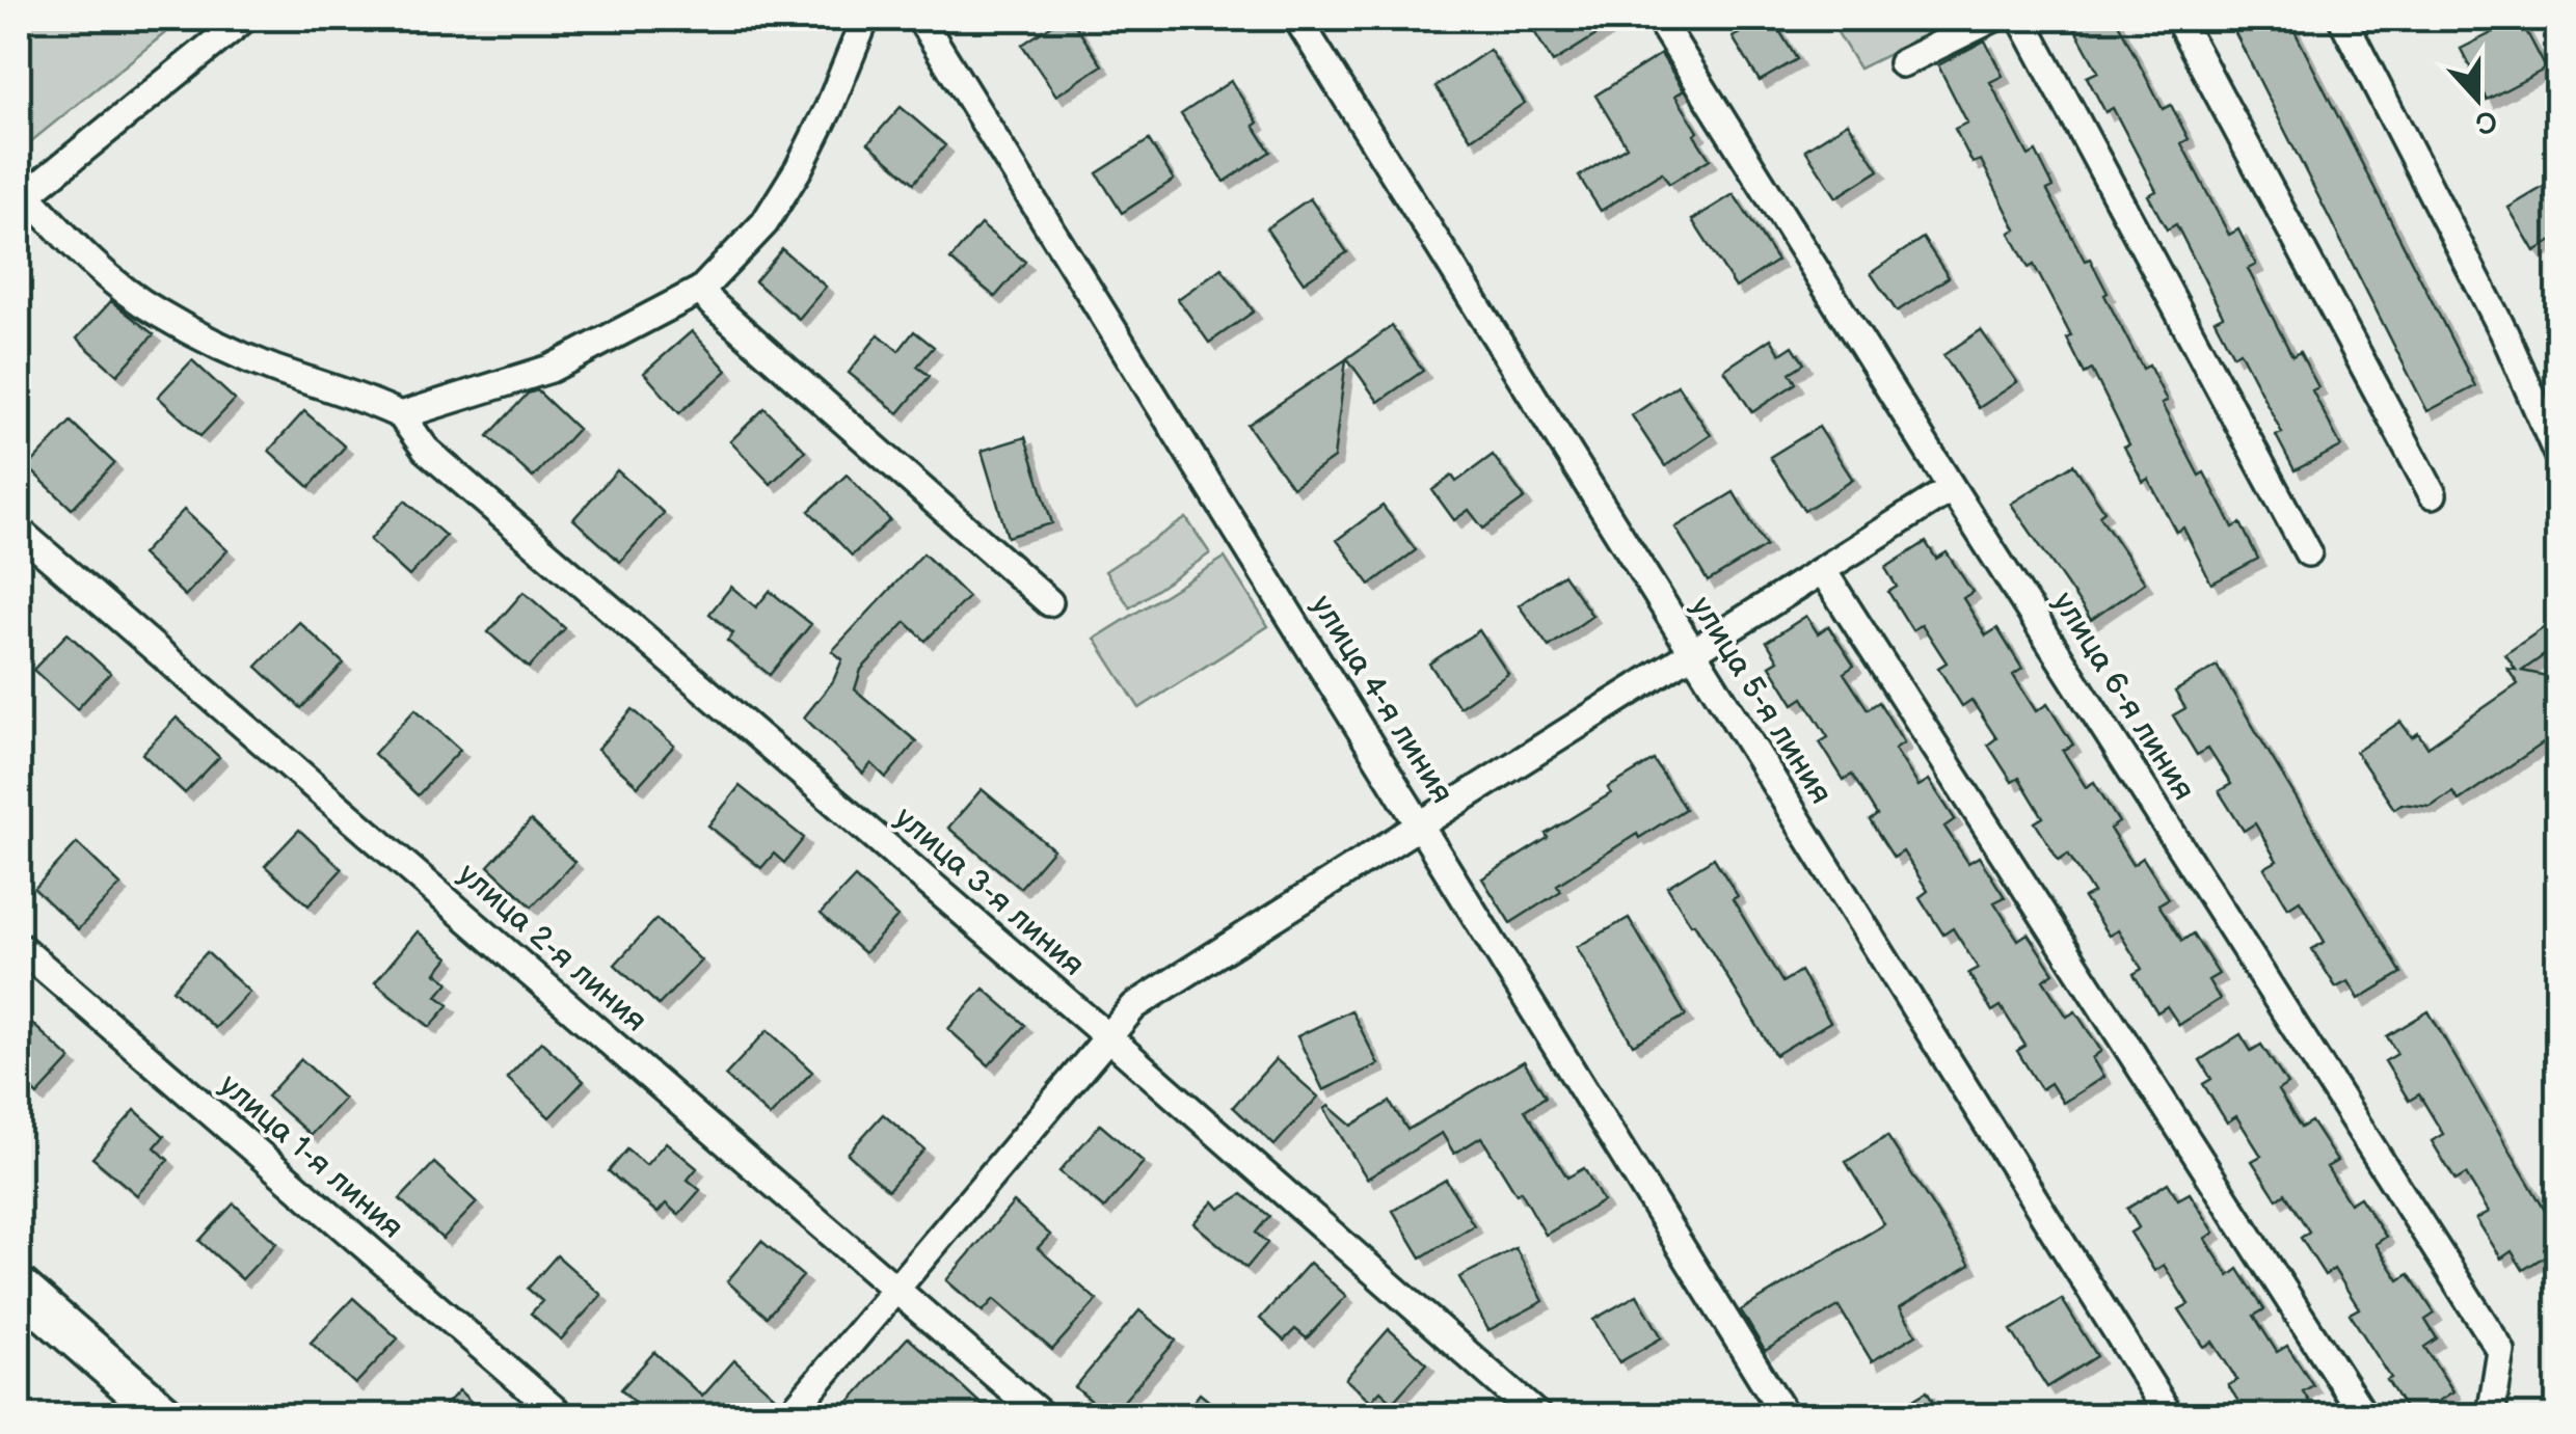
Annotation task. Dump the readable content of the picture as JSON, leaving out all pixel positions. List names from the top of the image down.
{
  "streets": {
    "street": [
      "улица 6-я линия",
      "улица 4-я линия",
      "улица 5-я линия",
      "улица 3-я линия",
      "улица 2-я линия",
      "улица 1-я линия"
    ]
  },
  "north": "bottom"
}
